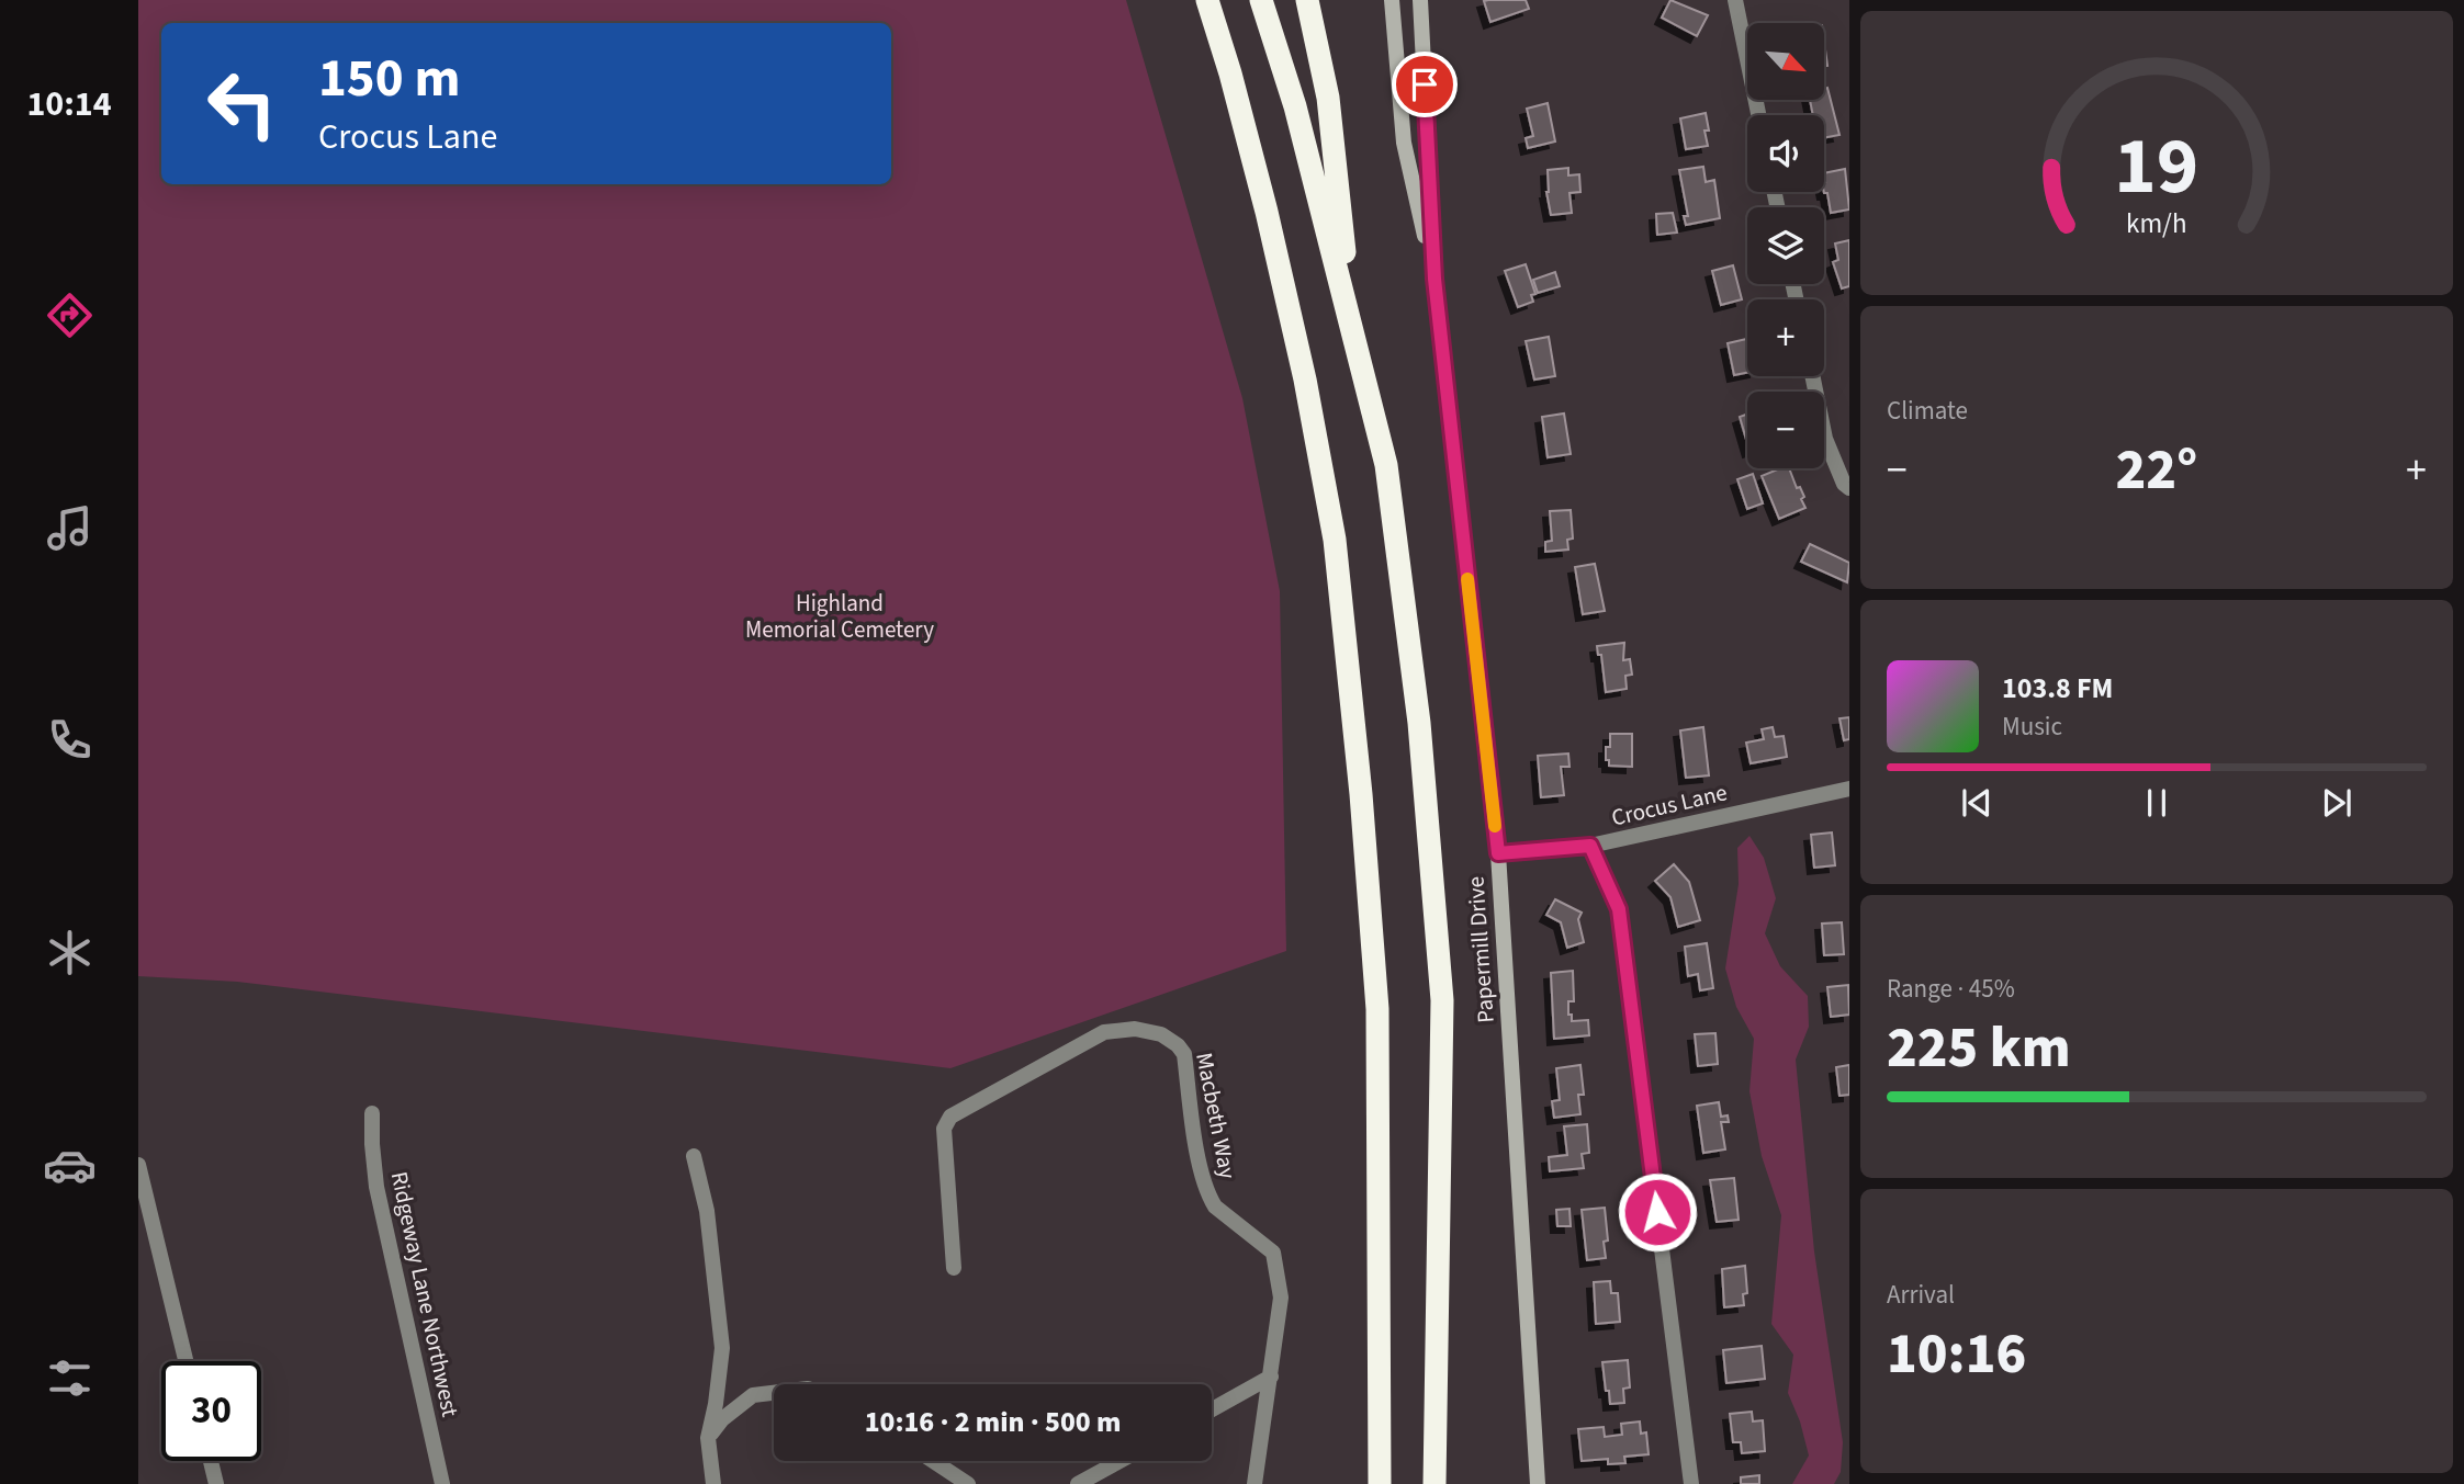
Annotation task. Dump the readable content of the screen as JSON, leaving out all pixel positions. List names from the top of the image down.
{
  "streets": {
    "main road": ["Papermill Drive"],
    "street": ["Crocus Lane", "Macbeth Way", "Ridgeway Lane Northwest"]
  },
  "crossings": [
    ["Crocus Lane", "Papermill Drive"]
  ],
  "parks": ["Highland Memorial Cemetery"],
  "north": "bottom right",
  "page": {
    "tabs": "10:14",
    "map_buttons": ["+", "−"],
    "turn": ["150 m", "Crocus Lane"],
    "tile": [
      "Climate",
      ["Range · 45%", "225 km"],
      ["Arrival", "10:16"]
    ],
    "heat": ["−", "22°", "+"],
    "song": ["103.8 FM", "Music"],
    "limit": "30",
    "trip": "10:16 · 2 min · 500 m",
    "gauge": ["19", "km/h"]
  }
}
